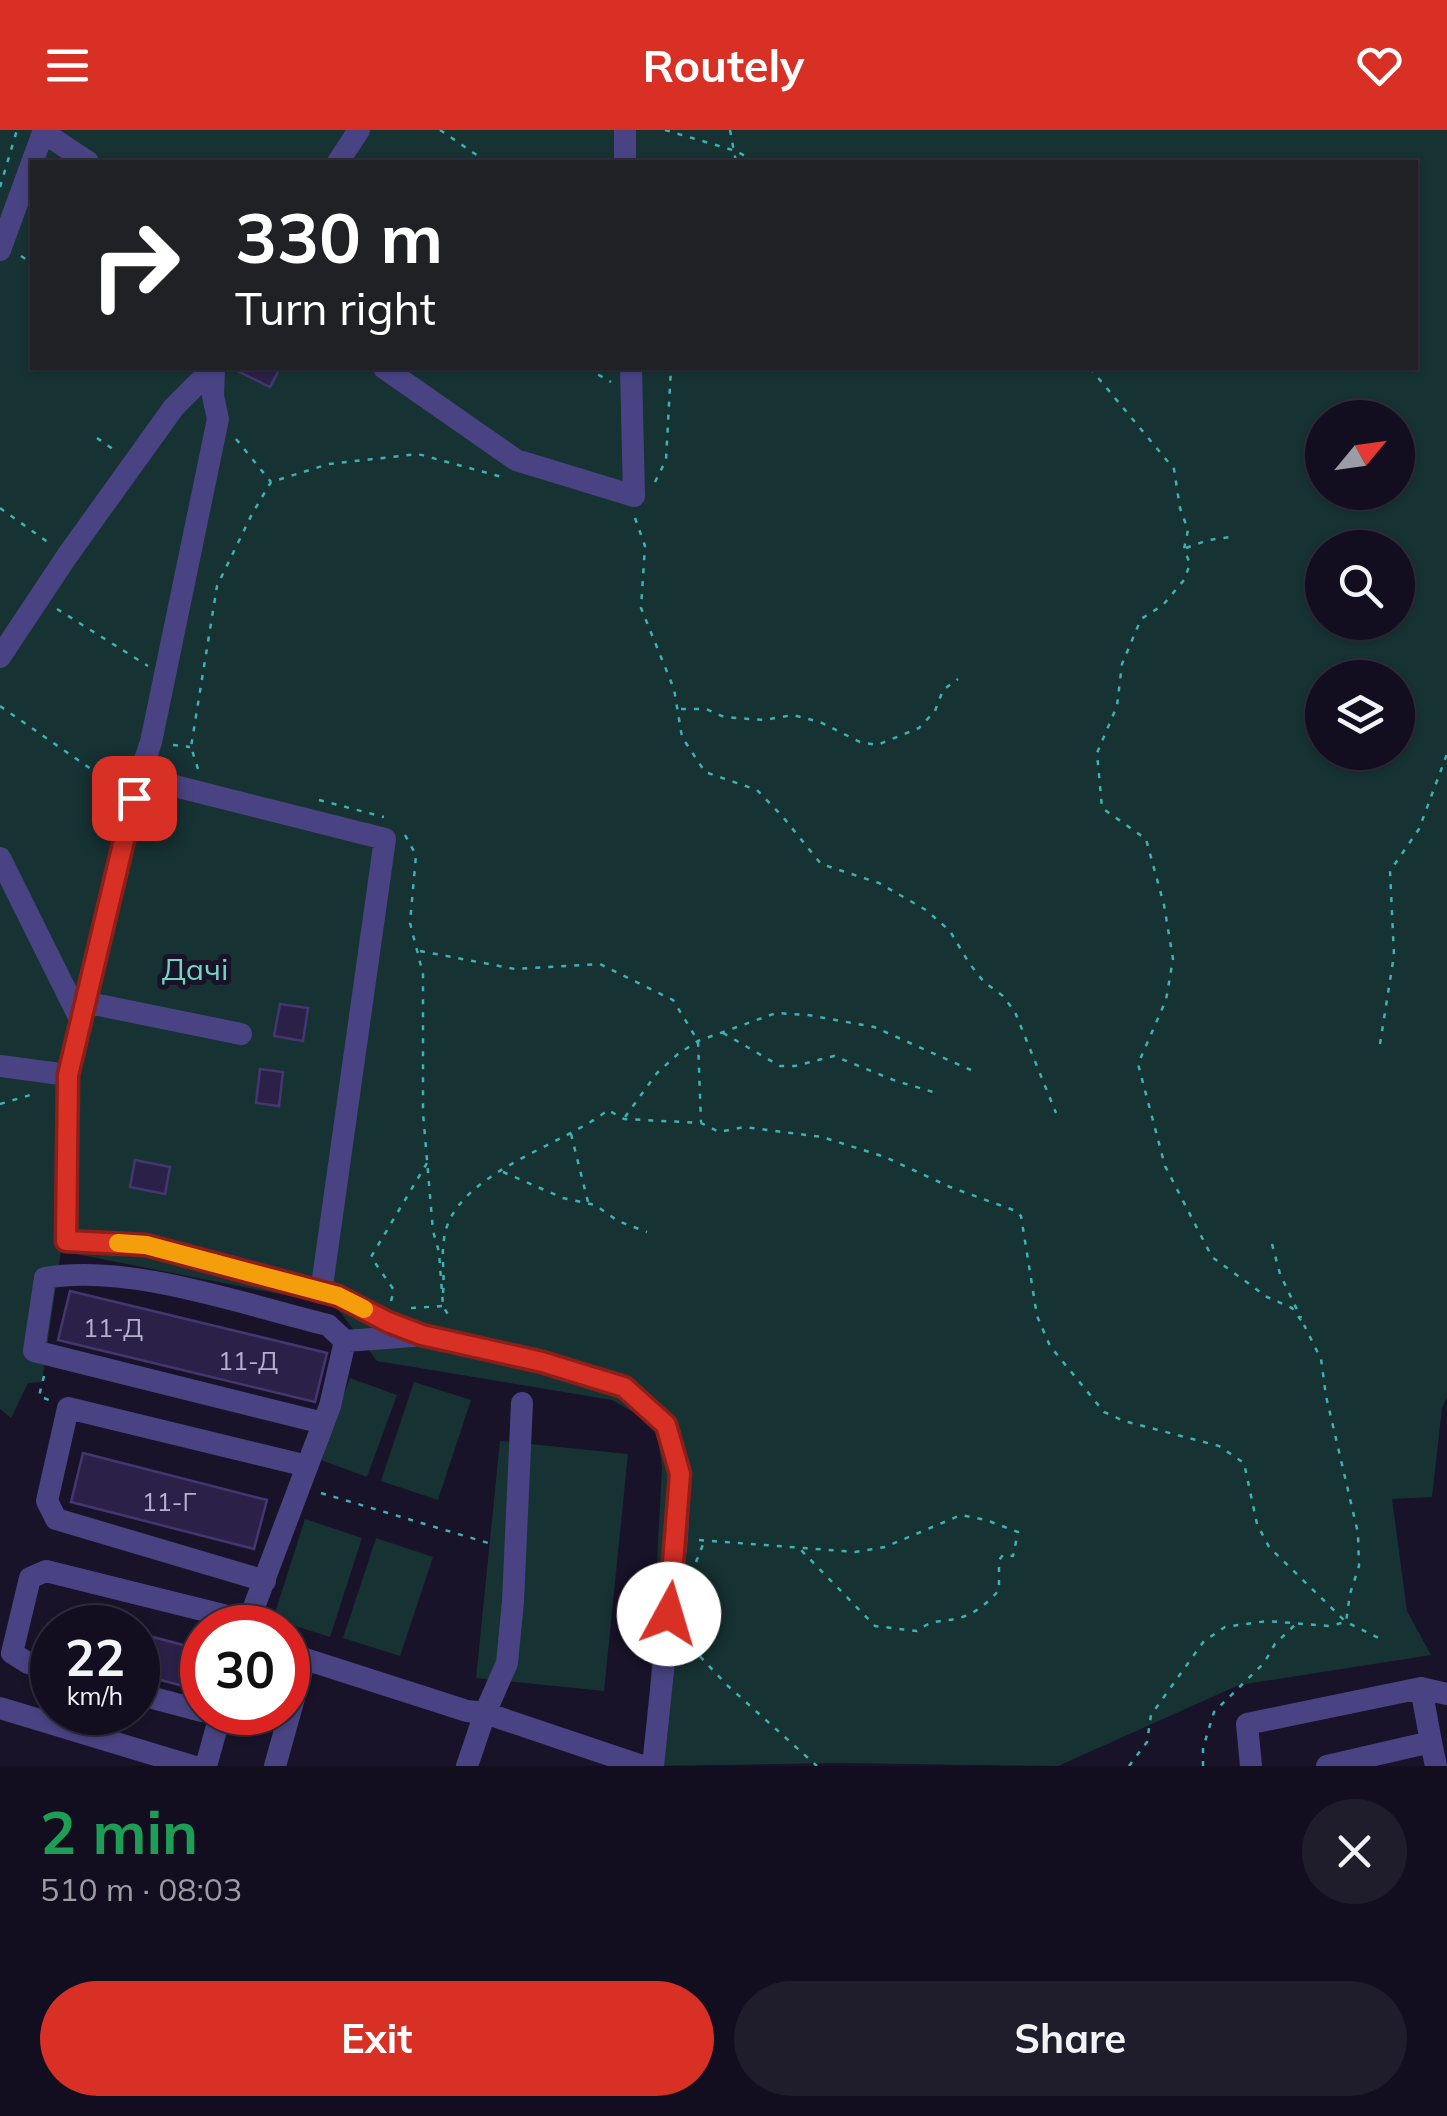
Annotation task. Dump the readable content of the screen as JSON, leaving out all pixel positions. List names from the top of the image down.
{
  "parks": ["Дачі"],
  "house_numbers": ["11-Д", "11-Д", "11-Г"],
  "north": "top right",
  "page": {
    "header": "Routely",
    "turn": ["330 m", "Turn right"],
    "speed": "22 km/h",
    "limit": "30",
    "heading": ["2 min", "510 m · 08:03"],
    "buttons": ["Exit", "Share"]
  }
}
